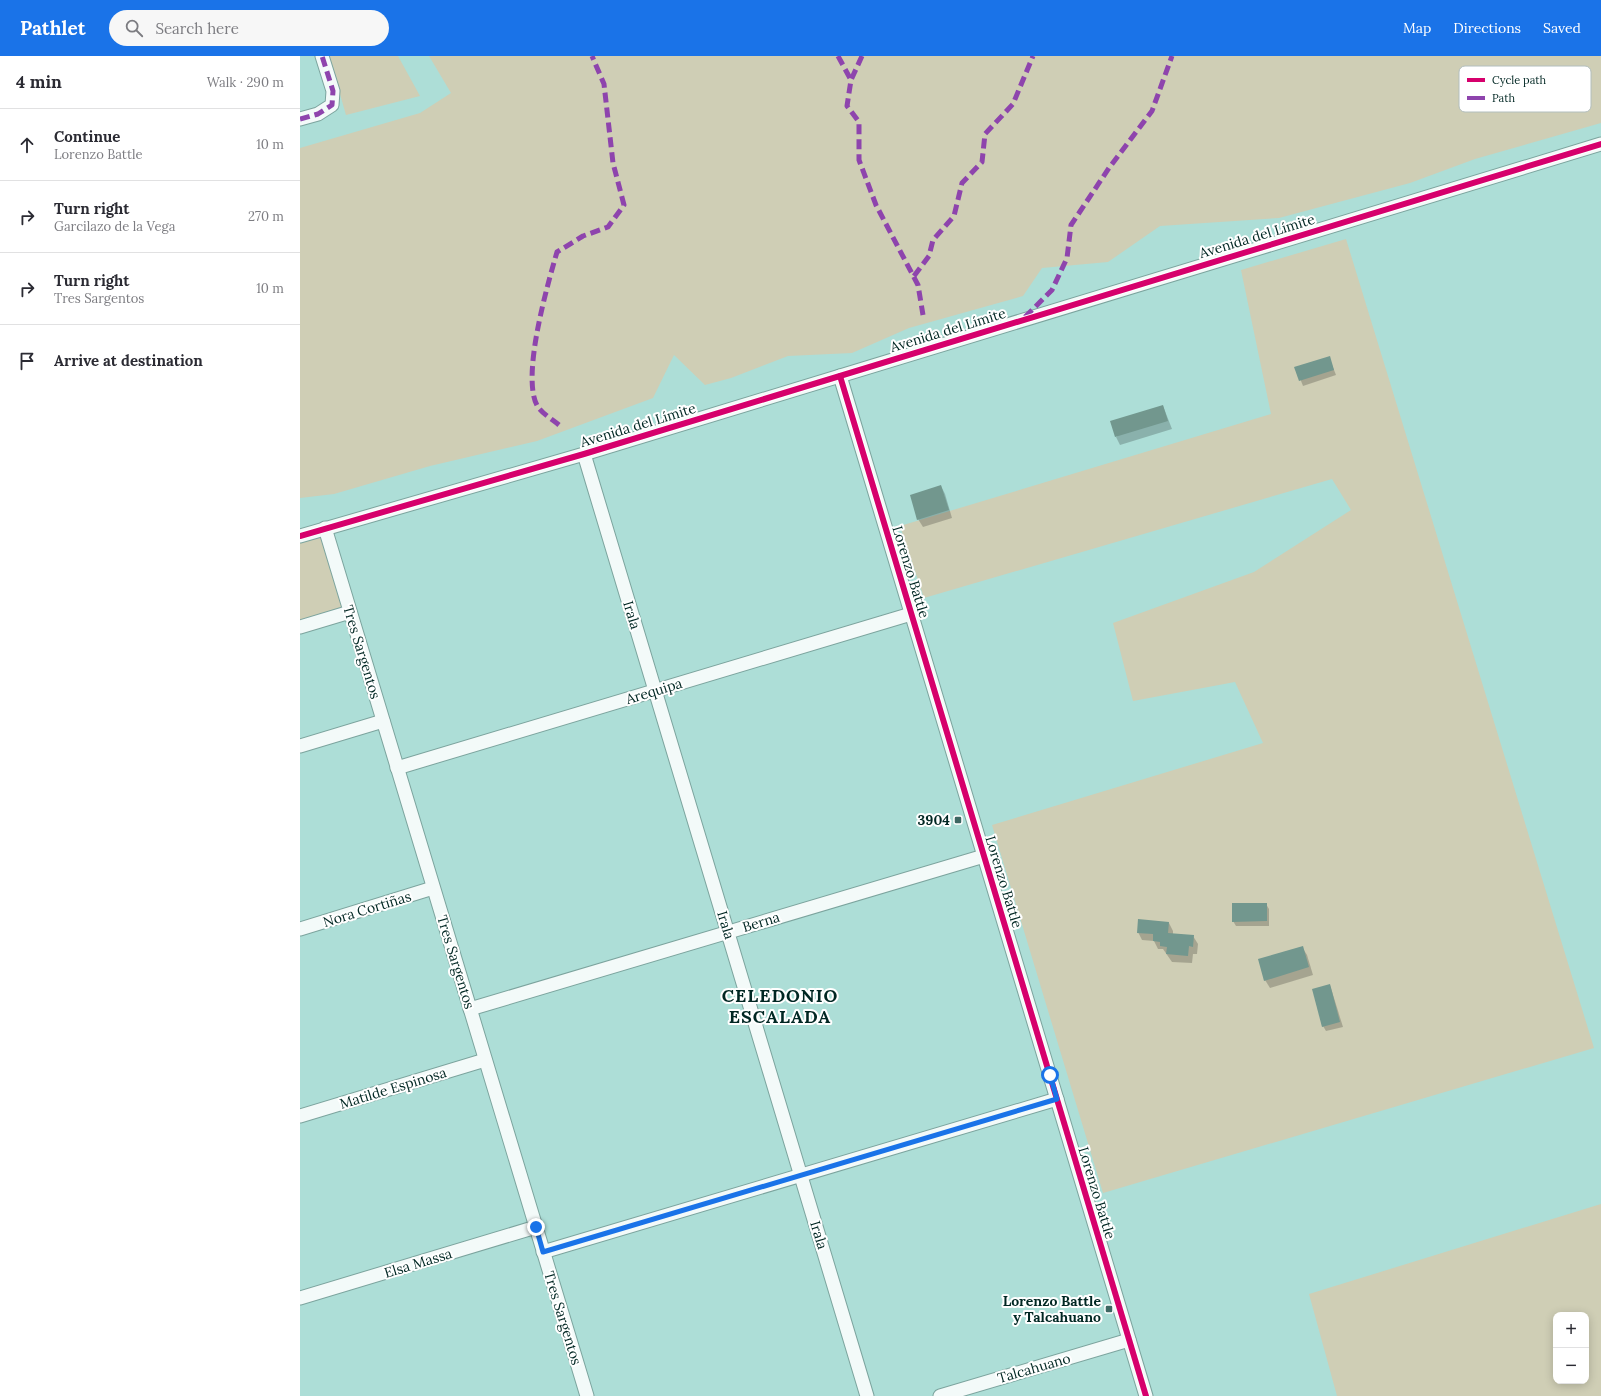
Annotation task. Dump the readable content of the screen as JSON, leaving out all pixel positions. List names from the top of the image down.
{
  "streets": {
    "street": [
      "Avenida del Límite",
      "Lorenzo Battle",
      "Irala",
      "Tres Sargentos",
      "Arequipa",
      "Nora Cortiñas",
      "Berna",
      "Matilde Espinosa",
      "Elsa Massa",
      "Talcahuano"
    ]
  },
  "crossings": [
    ["Avenida del Límite", "Lorenzo Battle"],
    ["Avenida del Límite", "Irala"],
    ["Avenida del Límite", "Tres Sargentos"],
    ["Lorenzo Battle", "Arequipa"],
    ["Lorenzo Battle", "Berna"],
    ["Lorenzo Battle", "Talcahuano"],
    ["Irala", "Arequipa"],
    ["Irala", "Berna"],
    ["Tres Sargentos", "Arequipa"],
    ["Tres Sargentos", "Nora Cortiñas"],
    ["Tres Sargentos", "Berna"],
    ["Tres Sargentos", "Matilde Espinosa"],
    ["Tres Sargentos", "Elsa Massa"]
  ],
  "districts": ["CELEDONIO ESCALADA"],
  "places": {
    "transit": ["3904", "Lorenzo Battle y Talcahuano"]
  },
  "legend": ["Cycle path", "Path"],
  "page": {
    "header": "Pathlet",
    "search": "Search here",
    "nav": ["Map", "Directions", "Saved"],
    "heading": ["4 min", "Walk · 290 m"],
    "list": [
      ["Continue", "Lorenzo Battle", "10 m"],
      ["Turn right", "Garcilazo de la Vega", "270 m"],
      ["Turn right", "Tres Sargentos", "10 m"],
      "Arrive at destination"
    ],
    "map_buttons": ["+", "−"]
  }
}
